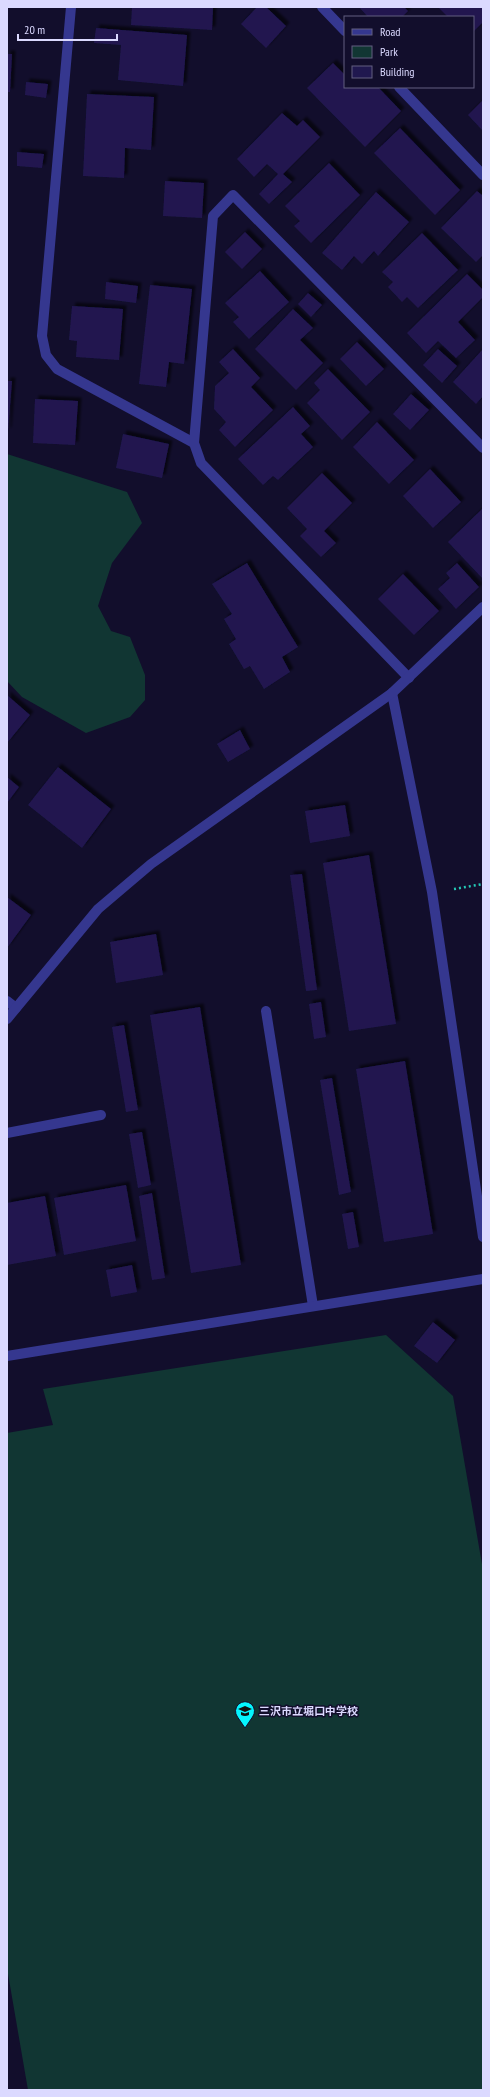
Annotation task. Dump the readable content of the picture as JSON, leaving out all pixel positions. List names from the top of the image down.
{
  "places": {
    "school or university": ["三沢市立堀口中学校"]
  },
  "legend": ["Road", "Park", "Building"],
  "scale_bar": "20 m"
}
